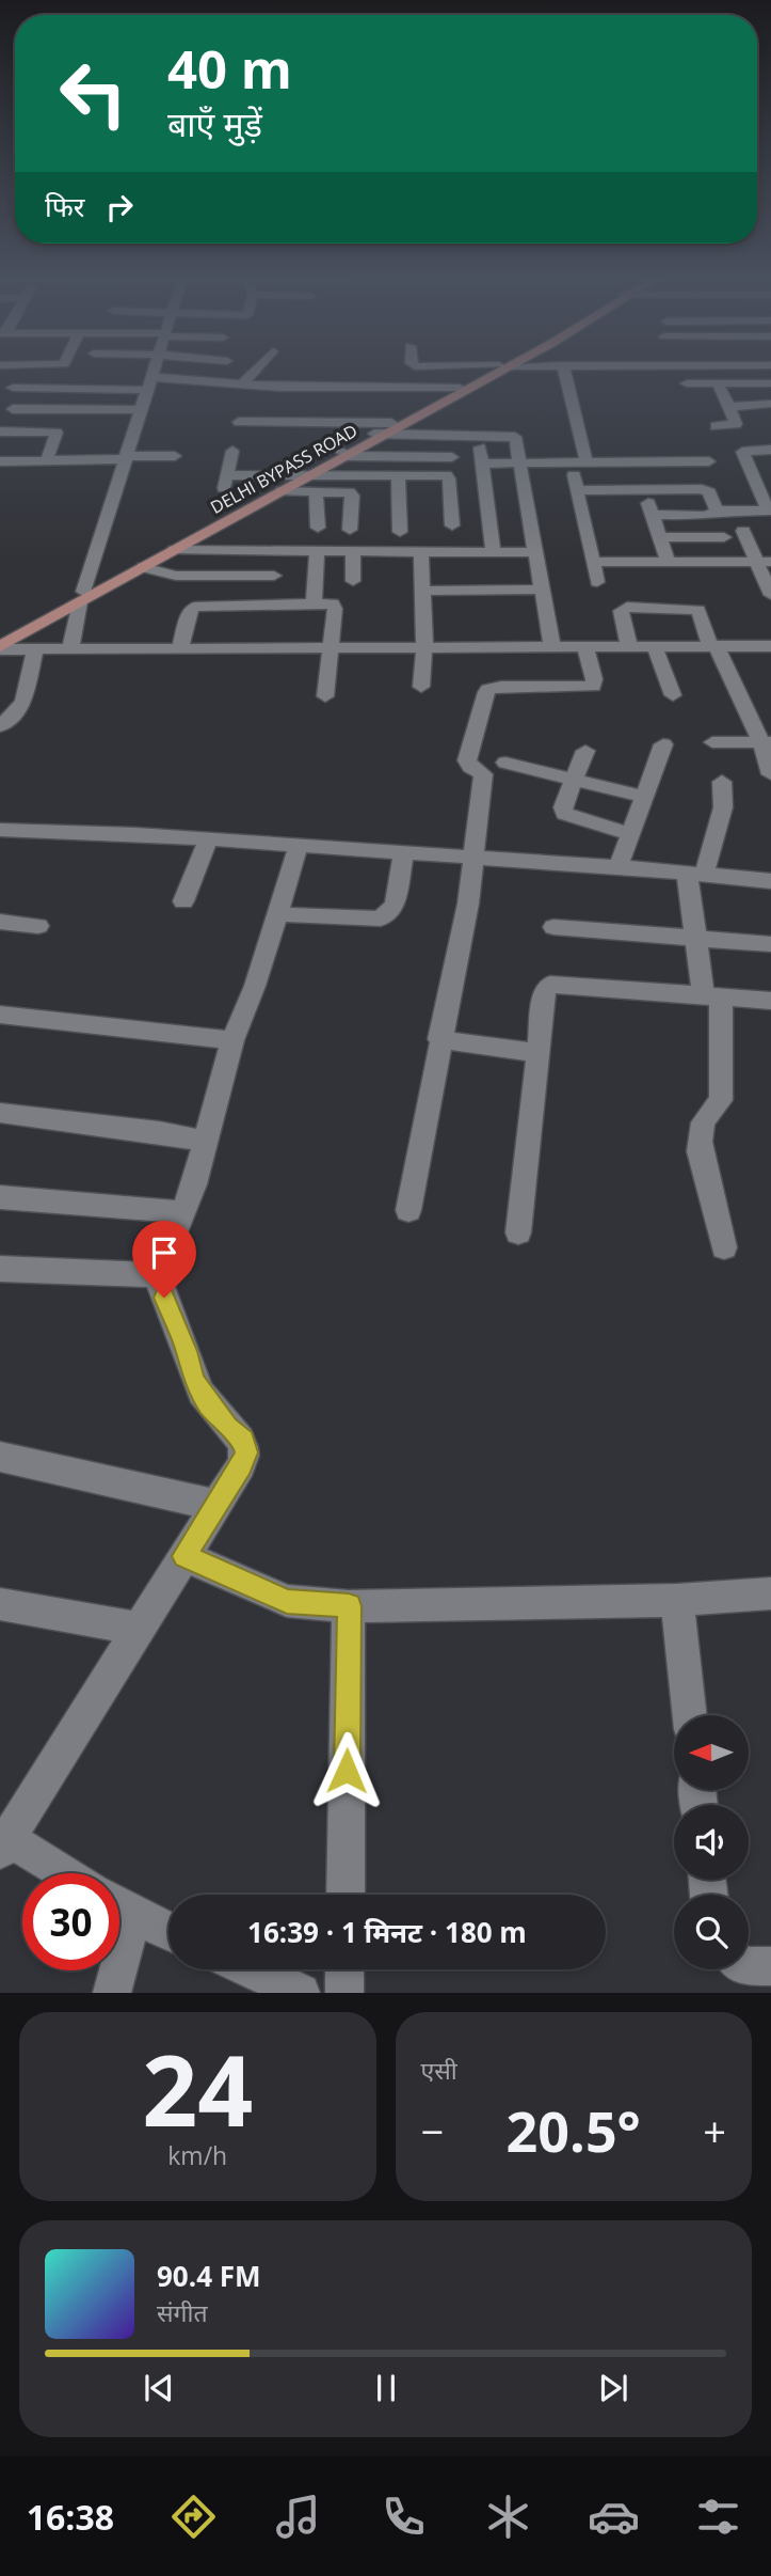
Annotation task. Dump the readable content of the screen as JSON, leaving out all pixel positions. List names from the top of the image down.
{
  "streets": {
    "main road": ["DELHI BYPASS ROAD"]
  },
  "north": "left",
  "page": {
    "turn": ["40 m", "बाएँ मुड़ें"],
    "then": "फिर",
    "limit": "30",
    "trip": "16:39 · 1 मिनट · 180 m",
    "tile": [
      ["24", "km/h"],
      "एसी"
    ],
    "heat": ["−", "20.5°", "+"],
    "song": ["90.4 FM", "संगीत"],
    "tabs": "16:38"
  }
}
